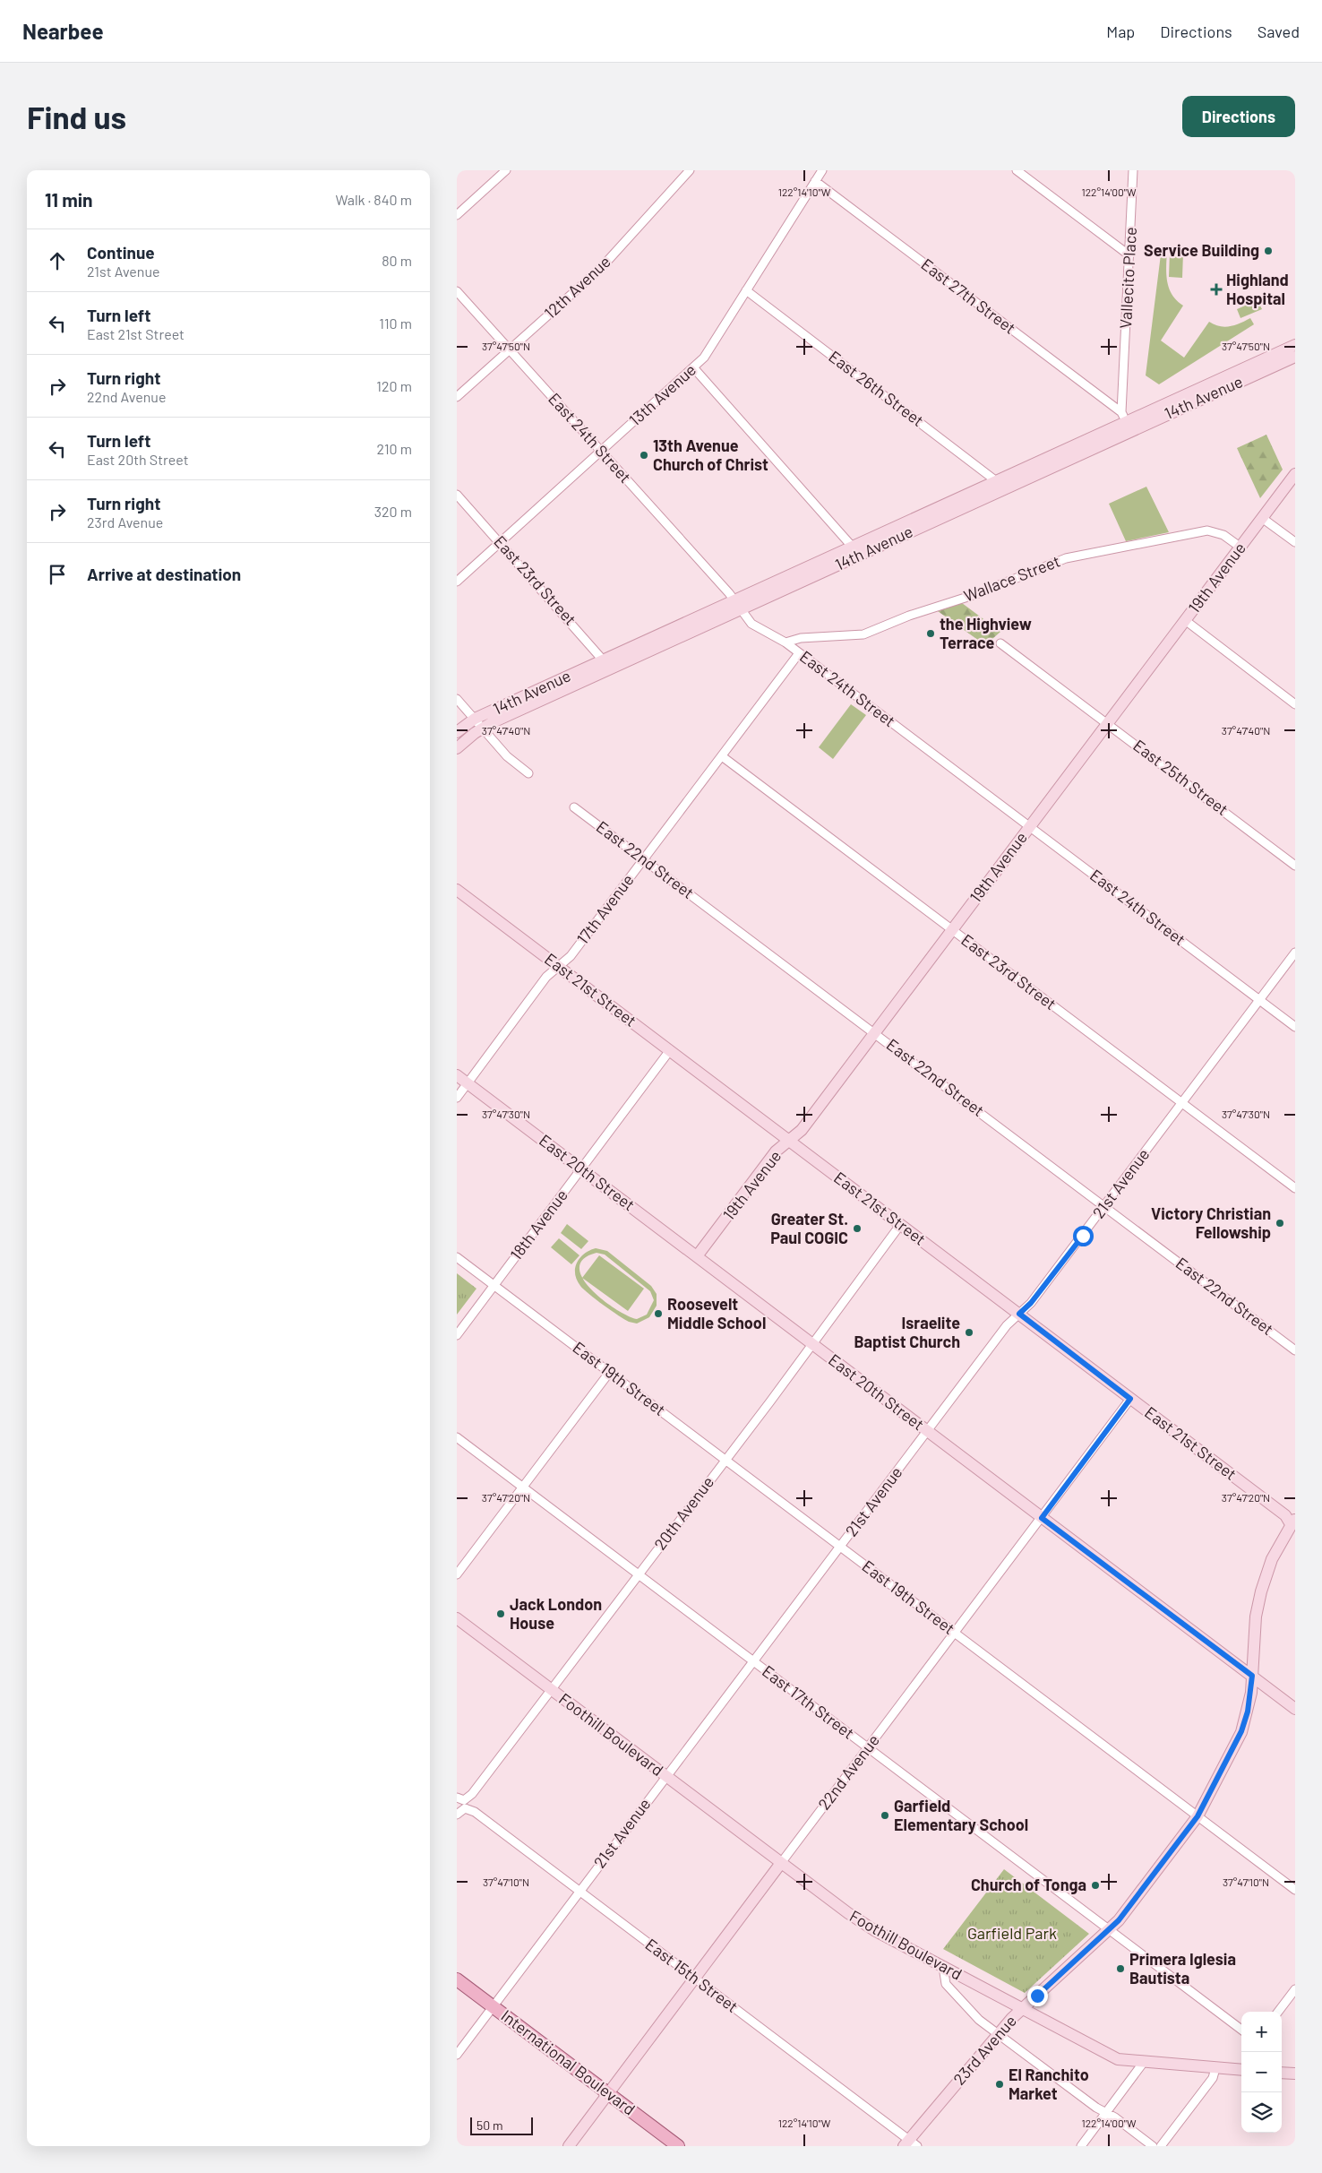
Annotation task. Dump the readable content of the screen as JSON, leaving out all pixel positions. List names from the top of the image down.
{
  "streets": {
    "main road": ["International Boulevard"],
    "street": [
      "Vallecito Place",
      "12th Avenue",
      "East 27th Street",
      "East 26th Street",
      "13th Avenue",
      "14th Avenue",
      "East 24th Street",
      "19th Avenue",
      "Wallace Street",
      "East 23rd Street",
      "East 25th Street",
      "East 22nd Street",
      "17th Avenue",
      "East 21st Street",
      "East 20th Street",
      "21st Avenue",
      "18th Avenue",
      "East 19th Street",
      "20th Avenue",
      "East 17th Street",
      "Foothill Boulevard",
      "22nd Avenue",
      "East 15th Street",
      "23rd Avenue"
    ]
  },
  "crossings": [
    ["Vallecito Place", "East 27th Street"],
    ["Vallecito Place", "14th Avenue"],
    ["12th Avenue", "East 24th Street"],
    ["East 27th Street", "13th Avenue"],
    ["East 27th Street", "14th Avenue"],
    ["East 26th Street", "13th Avenue"],
    ["East 26th Street", "14th Avenue"],
    ["13th Avenue", "East 24th Street"],
    ["13th Avenue", "East 23rd Street"],
    ["14th Avenue", "East 24th Street"],
    ["14th Avenue", "East 23rd Street"],
    ["East 24th Street", "19th Avenue"],
    ["East 24th Street", "Wallace Street"],
    ["East 24th Street", "17th Avenue"],
    ["East 24th Street", "21st Avenue"],
    ["19th Avenue", "Wallace Street"],
    ["19th Avenue", "East 23rd Street"],
    ["19th Avenue", "East 25th Street"],
    ["19th Avenue", "East 22nd Street"],
    ["19th Avenue", "East 21st Street"],
    ["19th Avenue", "East 20th Street"],
    ["East 23rd Street", "17th Avenue"],
    ["East 23rd Street", "21st Avenue"],
    ["East 22nd Street", "17th Avenue"],
    ["East 22nd Street", "21st Avenue"],
    ["17th Avenue", "East 21st Street"],
    ["17th Avenue", "East 20th Street"],
    ["East 21st Street", "21st Avenue"],
    ["East 21st Street", "18th Avenue"],
    ["East 21st Street", "20th Avenue"],
    ["East 21st Street", "22nd Avenue"],
    ["East 21st Street", "23rd Avenue"],
    ["East 20th Street", "21st Avenue"],
    ["East 20th Street", "18th Avenue"],
    ["East 20th Street", "20th Avenue"],
    ["East 20th Street", "22nd Avenue"],
    ["East 20th Street", "23rd Avenue"],
    ["21st Avenue", "East 19th Street"],
    ["21st Avenue", "East 17th Street"],
    ["21st Avenue", "Foothill Boulevard"],
    ["21st Avenue", "East 15th Street"],
    ["21st Avenue", "International Boulevard"],
    ["18th Avenue", "East 19th Street"],
    ["East 19th Street", "20th Avenue"],
    ["East 19th Street", "22nd Avenue"],
    ["East 19th Street", "23rd Avenue"],
    ["20th Avenue", "East 17th Street"],
    ["20th Avenue", "Foothill Boulevard"],
    ["East 17th Street", "22nd Avenue"],
    ["East 17th Street", "23rd Avenue"],
    ["Foothill Boulevard", "22nd Avenue"],
    ["Foothill Boulevard", "23rd Avenue"],
    ["22nd Avenue", "East 15th Street"],
    ["22nd Avenue", "International Boulevard"],
    ["East 15th Street", "23rd Avenue"]
  ],
  "parks": ["Garfield Park"],
  "places": {
    "other": [
      "Service Building",
      "13th Avenue Church of Christ",
      "the Highview Terrace",
      "Victory Christian Fellowship",
      "Greater St. Paul COGIC",
      "Roosevelt Middle School",
      "Israelite Baptist Church",
      "Jack London House",
      "Garfield Elementary School",
      "Church of Tonga",
      "Primera Iglesia Bautista",
      "El Ranchito Market"
    ],
    "health": ["Highland Hospital"]
  },
  "scale_bar": "50 m",
  "page": {
    "header": "Nearbee",
    "nav": ["Map", "Directions", "Saved"],
    "buttons": "Directions",
    "title": "Find us",
    "heading": ["11 min", "Walk · 840 m"],
    "list": [
      ["Continue", "21st Avenue", "80 m"],
      ["Turn left", "East 21st Street", "110 m"],
      ["Turn right", "22nd Avenue", "120 m"],
      ["Turn left", "East 20th Street", "210 m"],
      ["Turn right", "23rd Avenue", "320 m"],
      "Arrive at destination"
    ],
    "map_buttons": ["+", "−"],
    "scale": "50 m"
  },
  "coordinates": [
    "122°14'10\"W",
    "122°14'00\"W",
    "37°47'50\"N",
    "37°47'40\"N",
    "37°47'30\"N",
    "37°47'20\"N",
    "37°47'10\"N"
  ]
}
